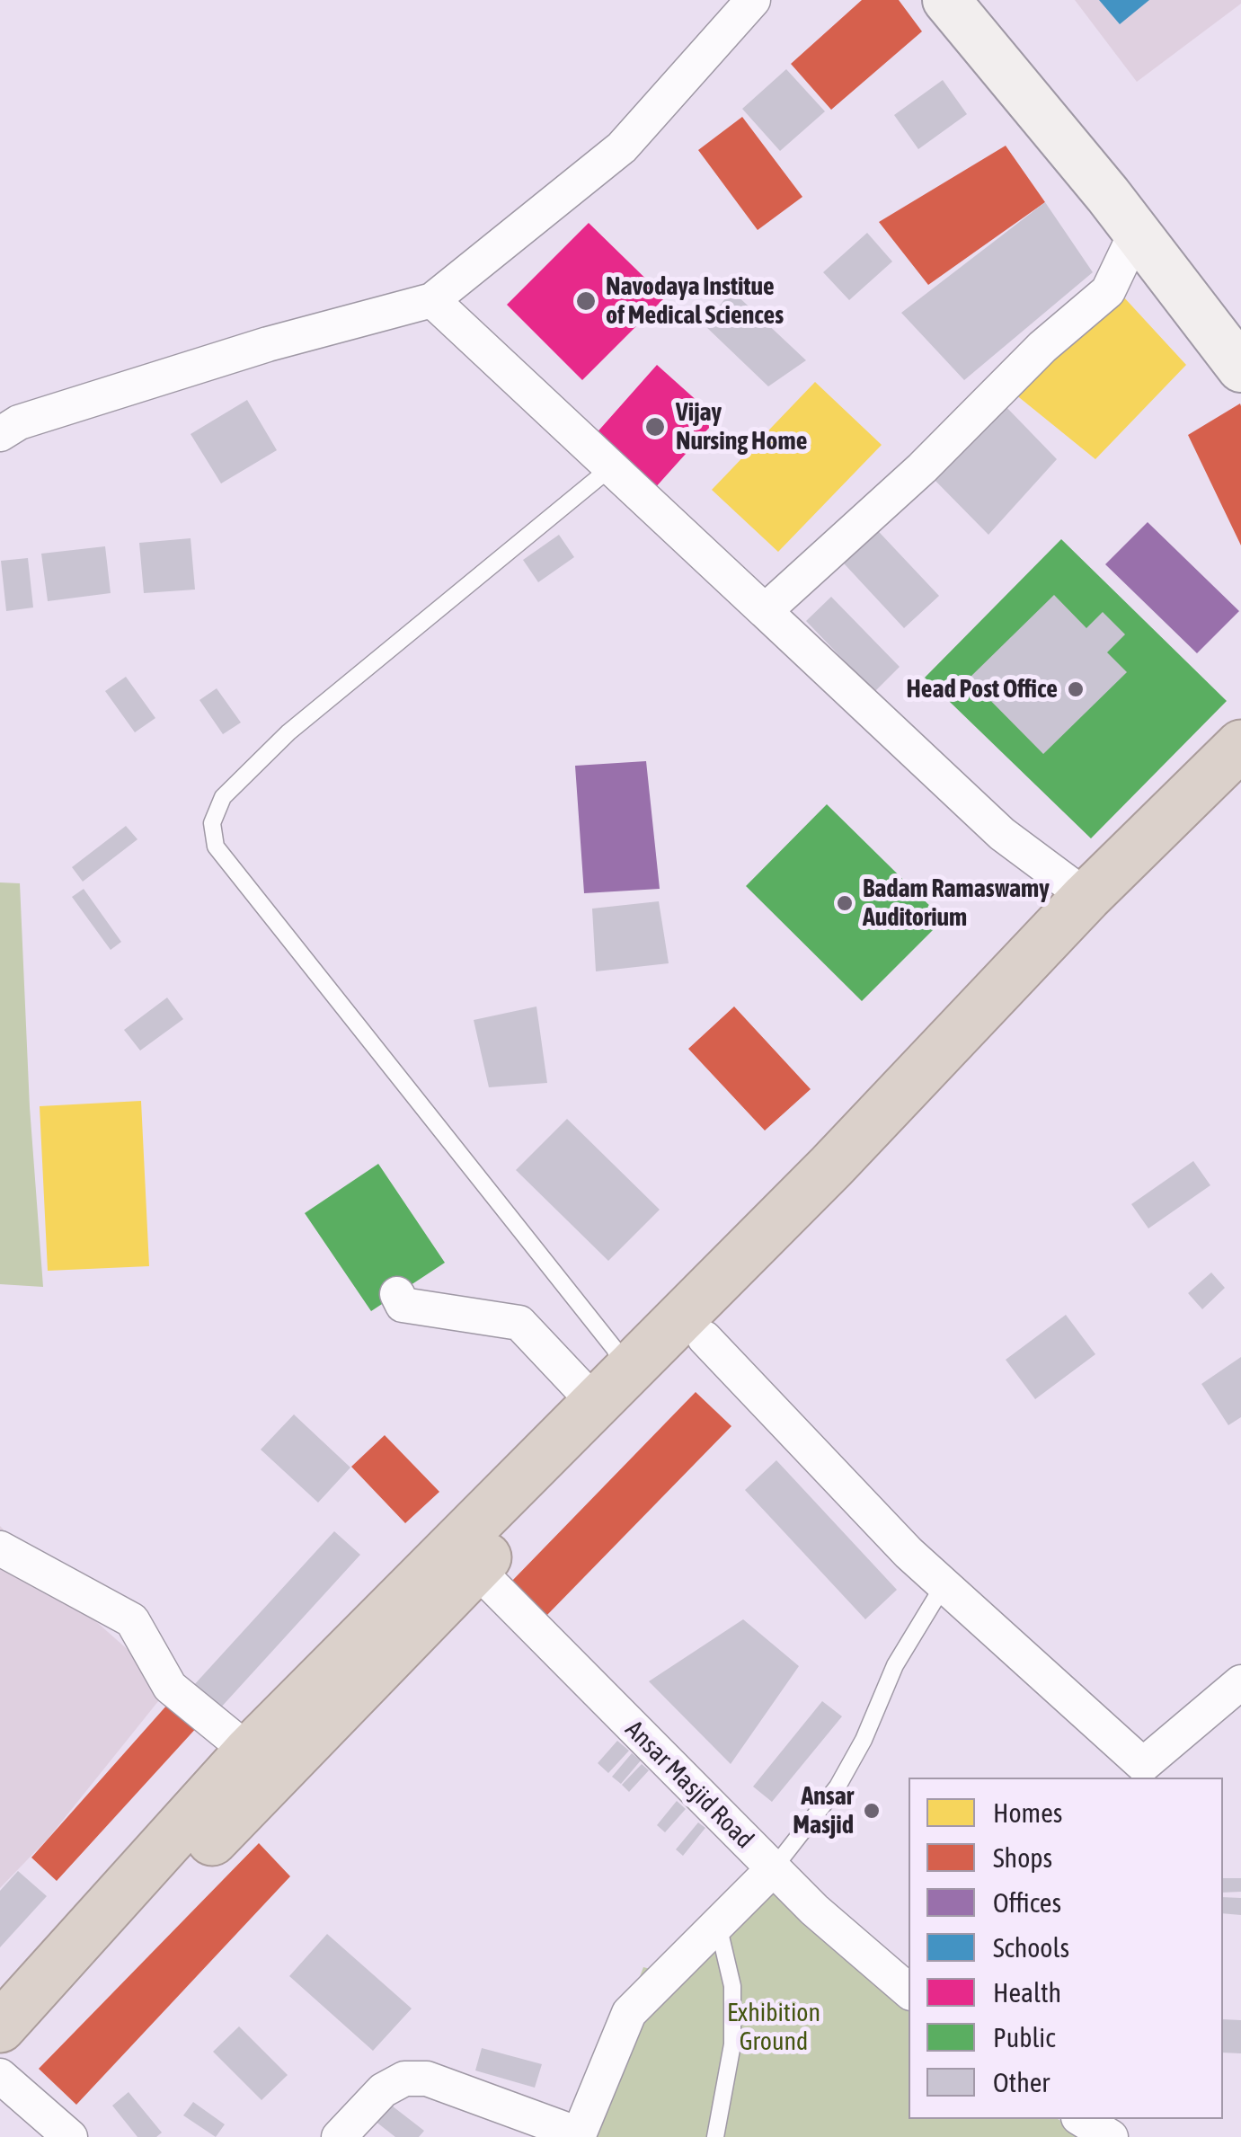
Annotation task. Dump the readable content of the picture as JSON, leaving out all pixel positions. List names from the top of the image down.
{
  "streets": {
    "street": ["Ansar Masjid Road"]
  },
  "parks": ["Exhibition Ground"],
  "places": [
    "Navodaya Institue of Medical Sciences",
    "Vijay Nursing Home",
    "Head Post Office",
    "Badam Ramaswamy Auditorium",
    "Ansar Masjid"
  ],
  "legend": [
    "Homes",
    "Shops",
    "Offices",
    "Schools",
    "Health",
    "Public",
    "Other"
  ]
}
